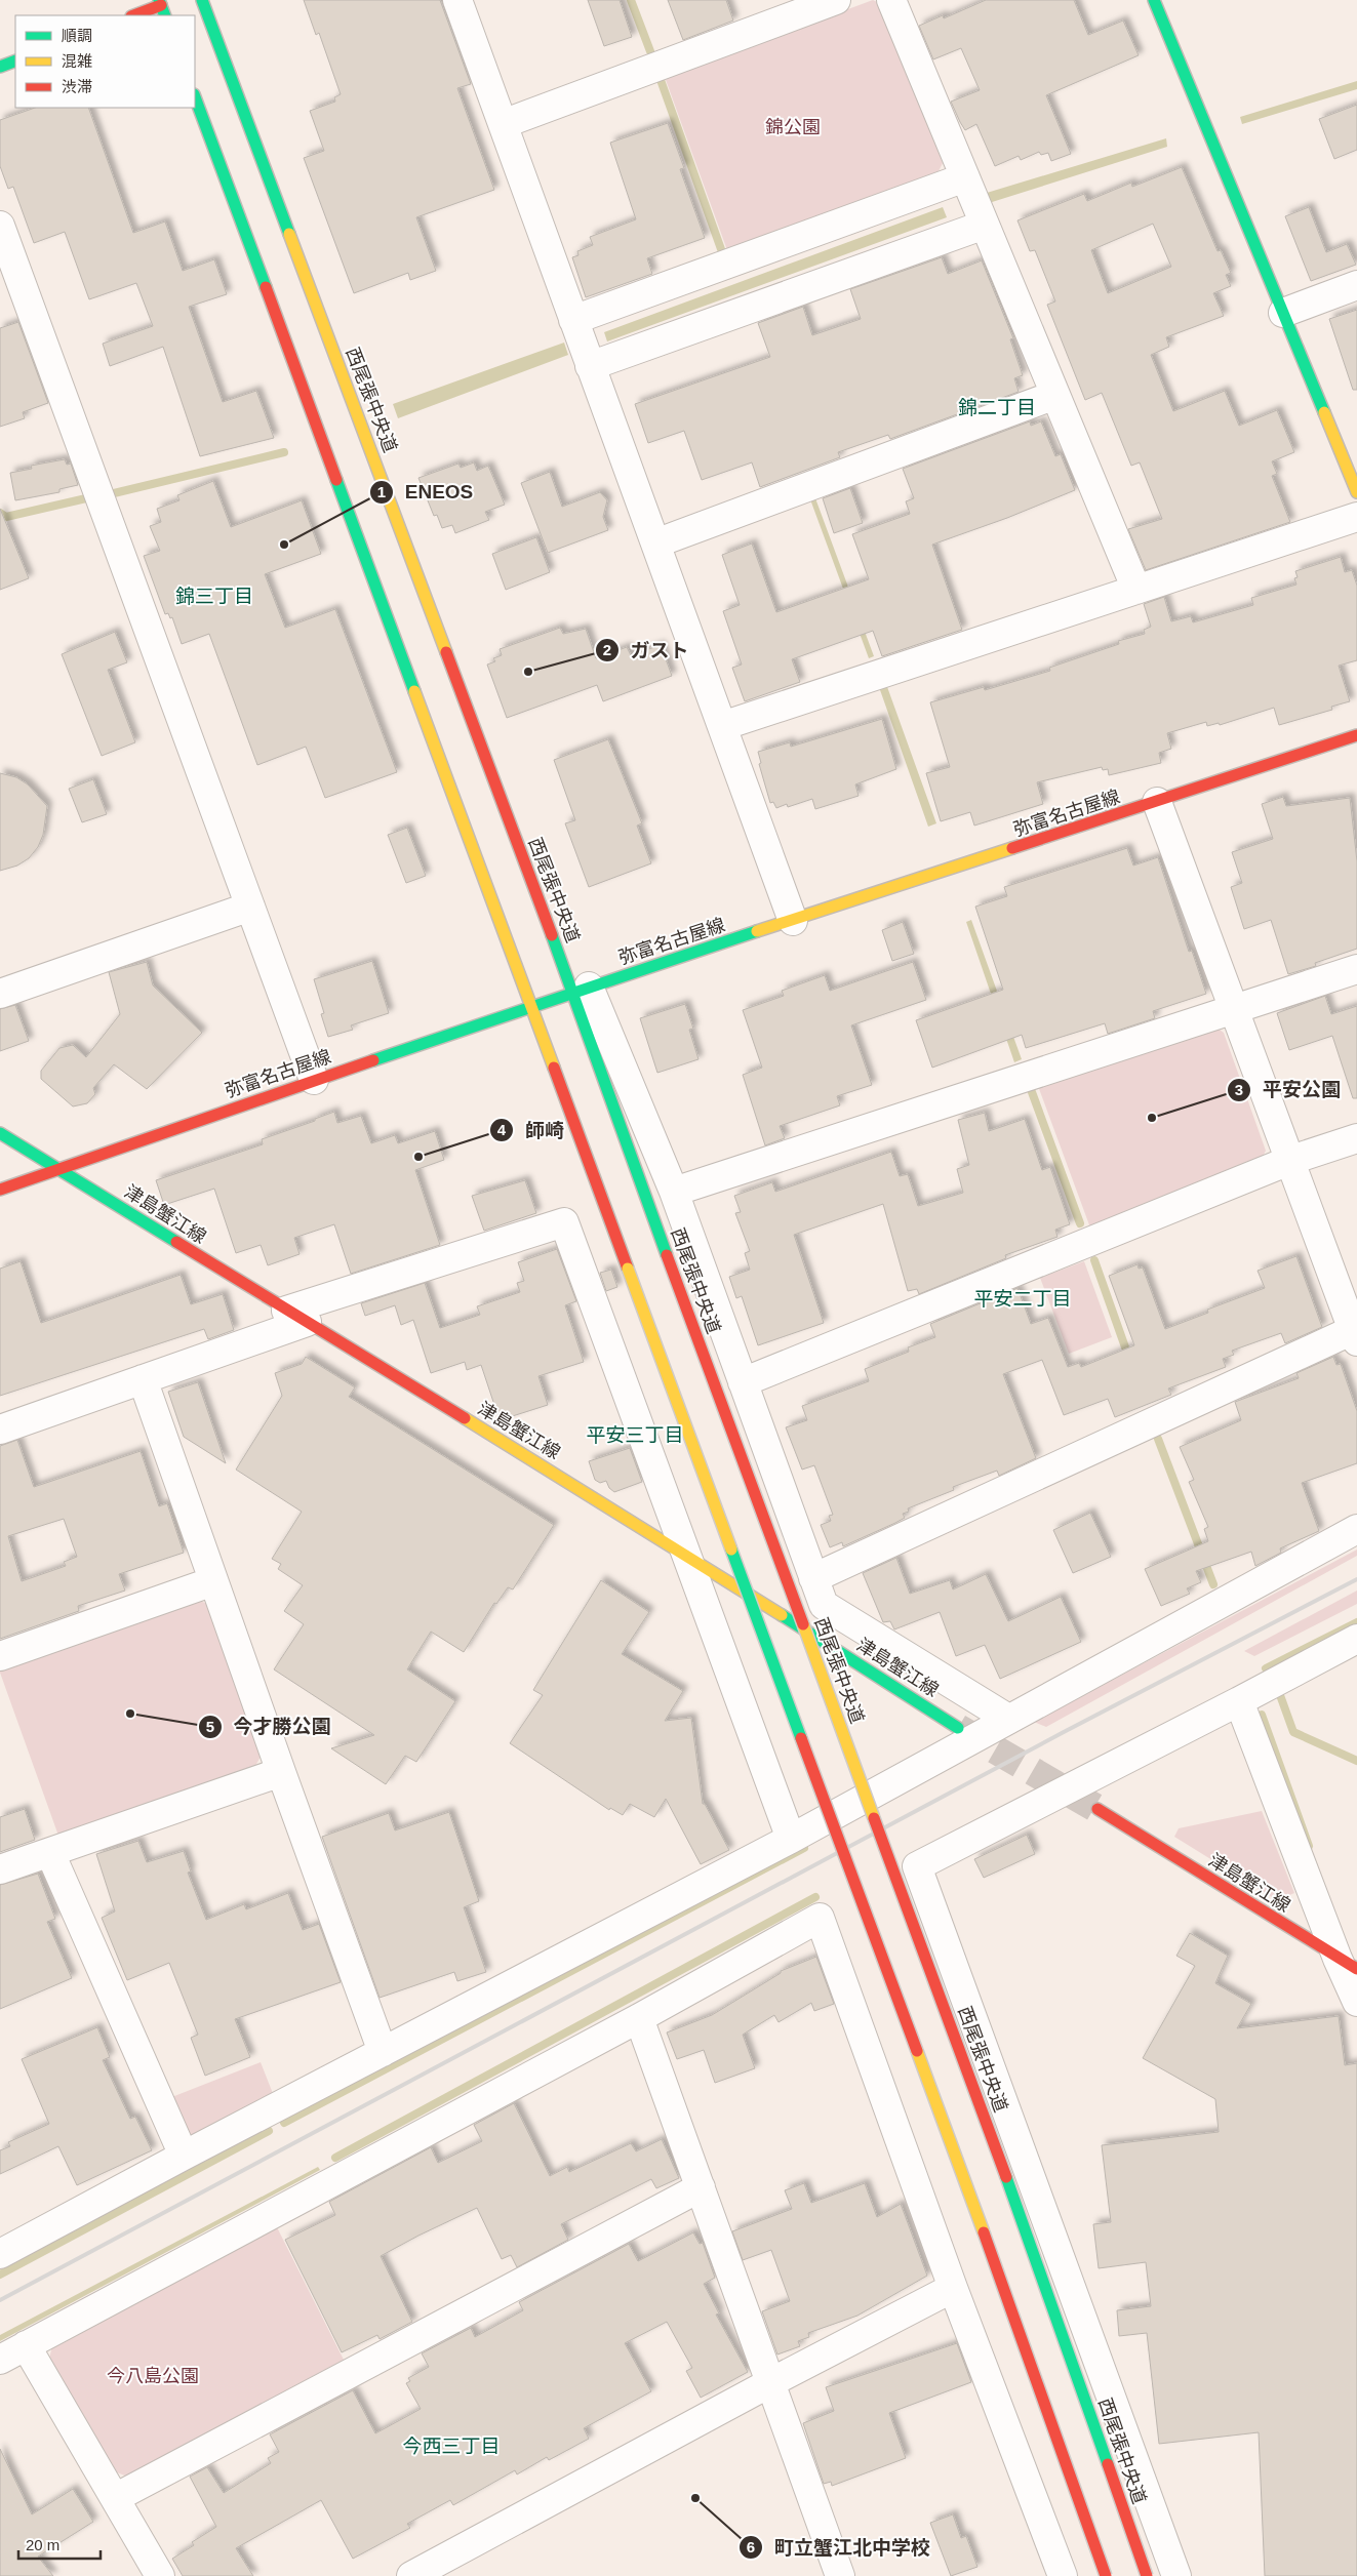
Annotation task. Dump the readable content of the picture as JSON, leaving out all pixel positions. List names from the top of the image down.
{
  "streets": {
    "main road": ["西尾張中央道", "弥富名古屋線", "津島蟹江線"]
  },
  "crossings": [
    ["西尾張中央道", "弥富名古屋線"],
    ["弥富名古屋線", "津島蟹江線"]
  ],
  "districts": [
    "錦二丁目",
    "錦三丁目",
    "平安二丁目",
    "平安三丁目",
    "今西三丁目"
  ],
  "parks": ["錦公園", "今八島公園"],
  "places": [
    "ENEOS",
    "ガスト",
    "平安公園",
    "師崎",
    "今才勝公園",
    "町立蟹江北中学校"
  ],
  "legend": ["順調", "混雑", "渋滞"],
  "scale_bar": "20 m"
}
